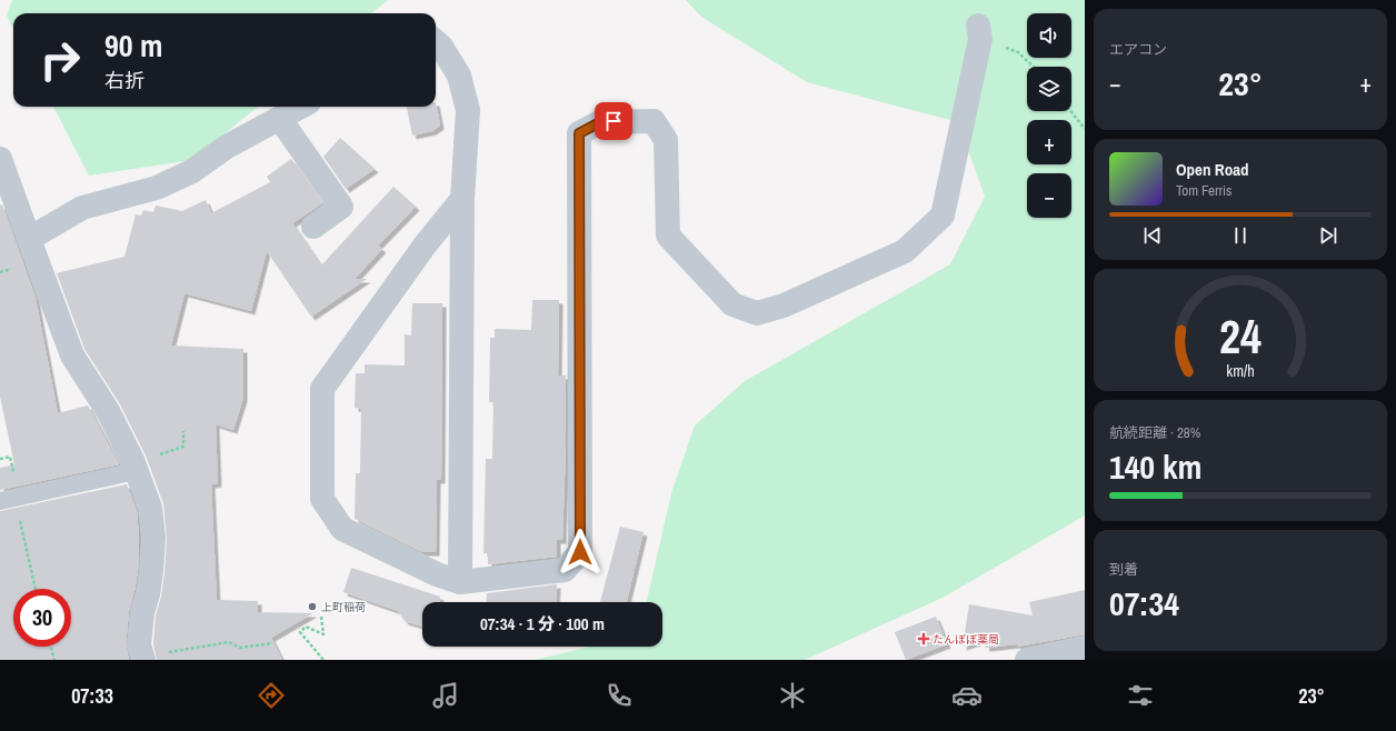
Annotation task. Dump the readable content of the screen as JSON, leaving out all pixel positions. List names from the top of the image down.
{
  "places": {
    "other": ["上町稲荷"],
    "health": ["たんぽぽ薬局"]
  },
  "page": {
    "tile": [
      "エアコン",
      ["航続距離 · 28%", "140 km"],
      ["到着", "07:34"]
    ],
    "map_buttons": ["+", "−"],
    "turn": ["90 m", "右折"],
    "heat": ["−", "23°", "+"],
    "song": ["Open Road", "Tom Ferris"],
    "limit": "30",
    "trip": "07:34 · 1 分 · 100 m",
    "tabs": ["07:33", "23°"],
    "gauge": ["24", "km/h"]
  }
}
